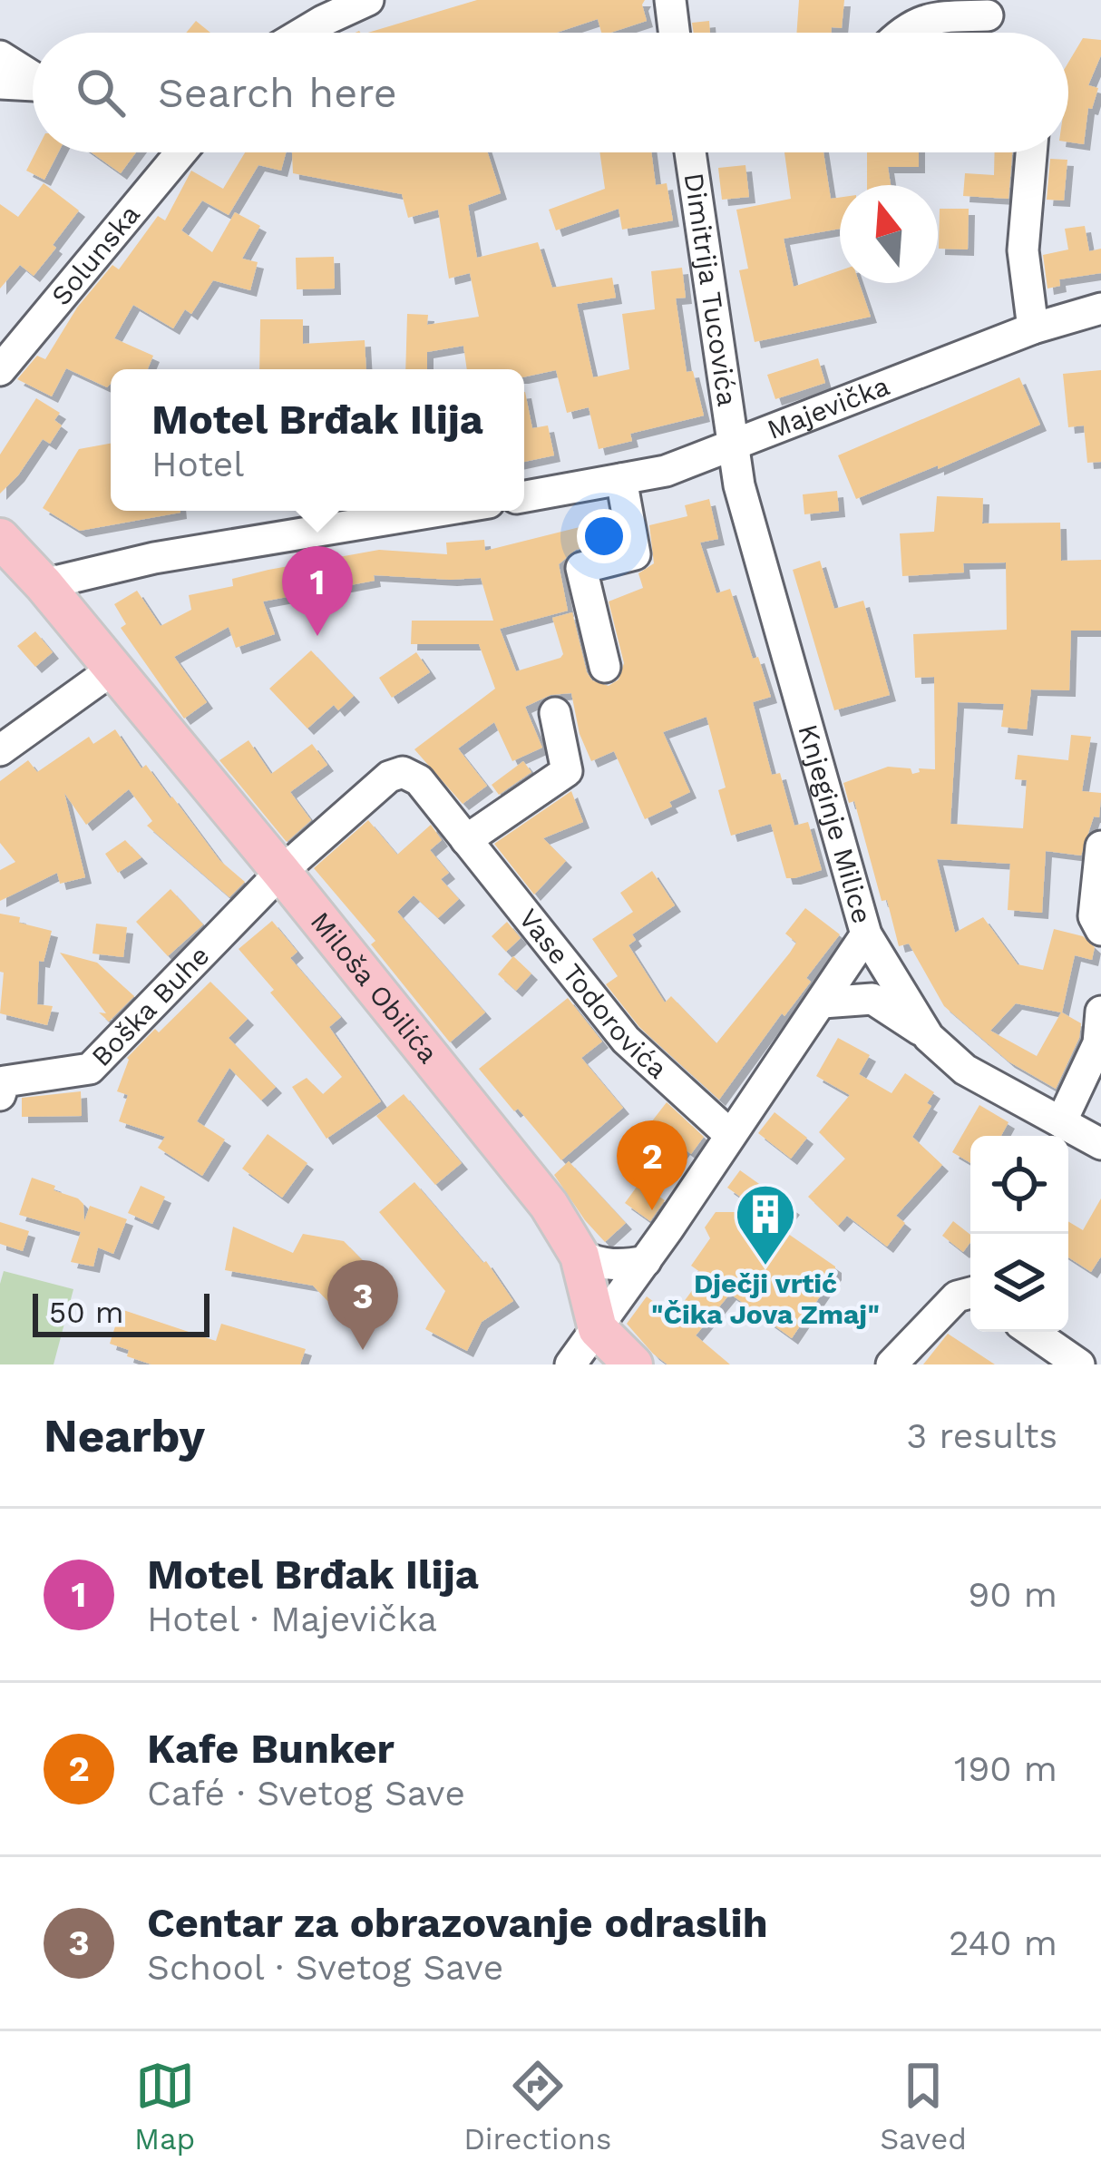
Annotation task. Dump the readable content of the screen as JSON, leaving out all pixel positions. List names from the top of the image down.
{
  "streets": {
    "main road": ["Miloša Obilića"],
    "street": [
      "Solunska",
      "Dimitrija Tucovića",
      "Majevička",
      "Knjeginje Milice",
      "Vase Todorovića",
      "Boška Buhe"
    ]
  },
  "crossings": [
    ["Dimitrija Tucovića", "Majevička"],
    ["Dimitrija Tucovića", "Knjeginje Milice"],
    ["Majevička", "Knjeginje Milice"],
    ["Miloša Obilića", "Vase Todorovića"],
    ["Miloša Obilića", "Boška Buhe"],
    ["Vase Todorovića", "Boška Buhe"]
  ],
  "places": {
    "building": ["Dječji vrtić \"Čika Jova Zmaj\""]
  },
  "scale_bar": "50 m",
  "north": "top",
  "page": {
    "search": "Search here",
    "popup": ["Motel Brđak Ilija", "Hotel"],
    "pins": ["1", "2", "3"],
    "scale": "50 m",
    "heading": ["Nearby", "3 results"],
    "list": [
      {
        "mark": "1",
        "name": "Motel Brđak Ilija",
        "note": "Hotel · Majevička",
        "value": "90 m"
      },
      {
        "mark": "2",
        "name": "Kafe Bunker",
        "note": "Café · Svetog Save",
        "value": "190 m"
      },
      {
        "mark": "3",
        "name": "Centar za obrazovanje odraslih",
        "note": "School · Svetog Save",
        "value": "240 m"
      }
    ],
    "nav": ["Map", "Directions", "Saved"]
  }
}
